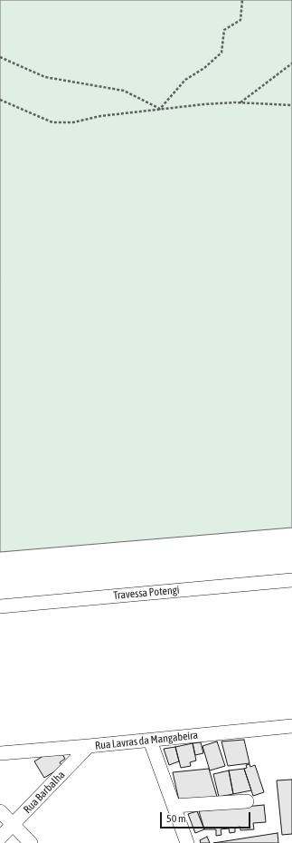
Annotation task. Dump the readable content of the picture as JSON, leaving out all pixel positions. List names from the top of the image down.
{
  "streets": {
    "street": ["Travessa Potengi", "Rua Lavras da Mangabeira", "Rua Barbalha"]
  },
  "crossings": [
    ["Rua Lavras da Mangabeira", "Rua Barbalha"]
  ],
  "scale_bar": "50 m"
}
